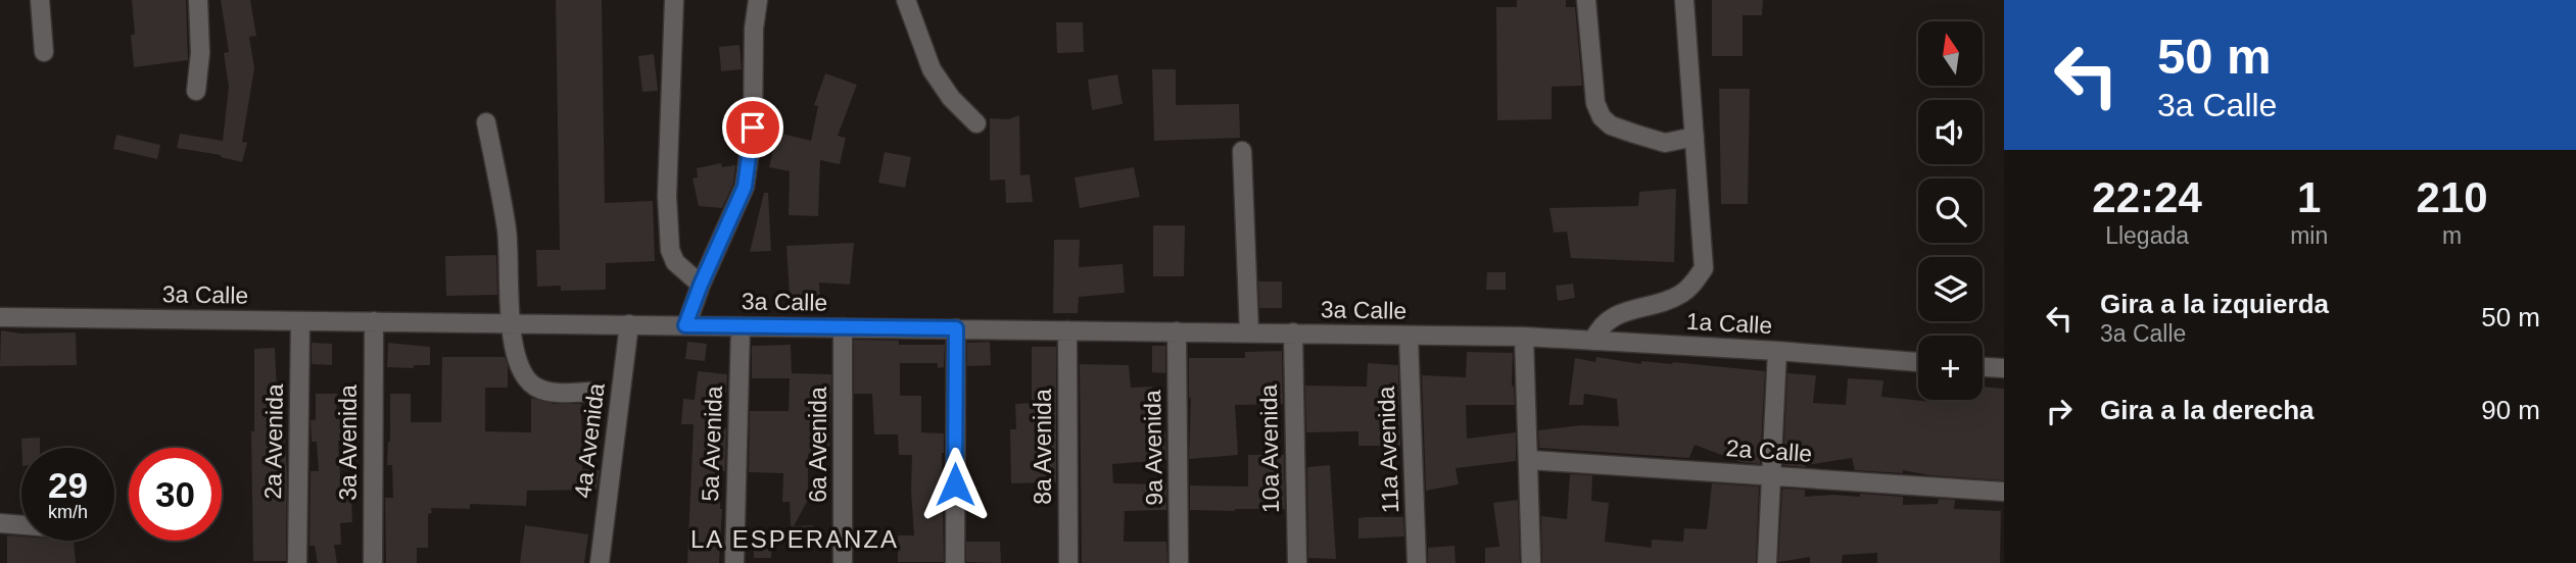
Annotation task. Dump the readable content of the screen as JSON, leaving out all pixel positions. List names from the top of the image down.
{
  "streets": {
    "street": [
      "3a Calle",
      "1a Calle",
      "4a Avenida",
      "2a Avenida",
      "3a Avenida",
      "5a Avenida",
      "6a Avenida",
      "8a Avenida",
      "9a Avenida",
      "10a Avenida",
      "11a Avenida",
      "2a Calle"
    ]
  },
  "crossings": [
    ["3a Calle", "1a Calle"],
    ["3a Calle", "4a Avenida"],
    ["3a Calle", "2a Avenida"],
    ["3a Calle", "3a Avenida"],
    ["3a Calle", "5a Avenida"],
    ["3a Calle", "6a Avenida"],
    ["3a Calle", "8a Avenida"],
    ["3a Calle", "9a Avenida"],
    ["3a Calle", "10a Avenida"],
    ["3a Calle", "11a Avenida"]
  ],
  "districts": ["LA ESPERANZA"],
  "north": "top",
  "page": {
    "turn": ["50 m", "3a Calle"],
    "map_buttons": "+",
    "eta": [
      "22:24",
      "Llegada",
      "1",
      "min",
      "210",
      "m"
    ],
    "list": [
      {
        "name": "Gira a la izquierda",
        "note": "3a Calle",
        "value": "50 m"
      },
      {
        "name": "Gira a la derecha",
        "value": "90 m"
      }
    ],
    "speed": "29 km/h",
    "limit": "30"
  }
}
